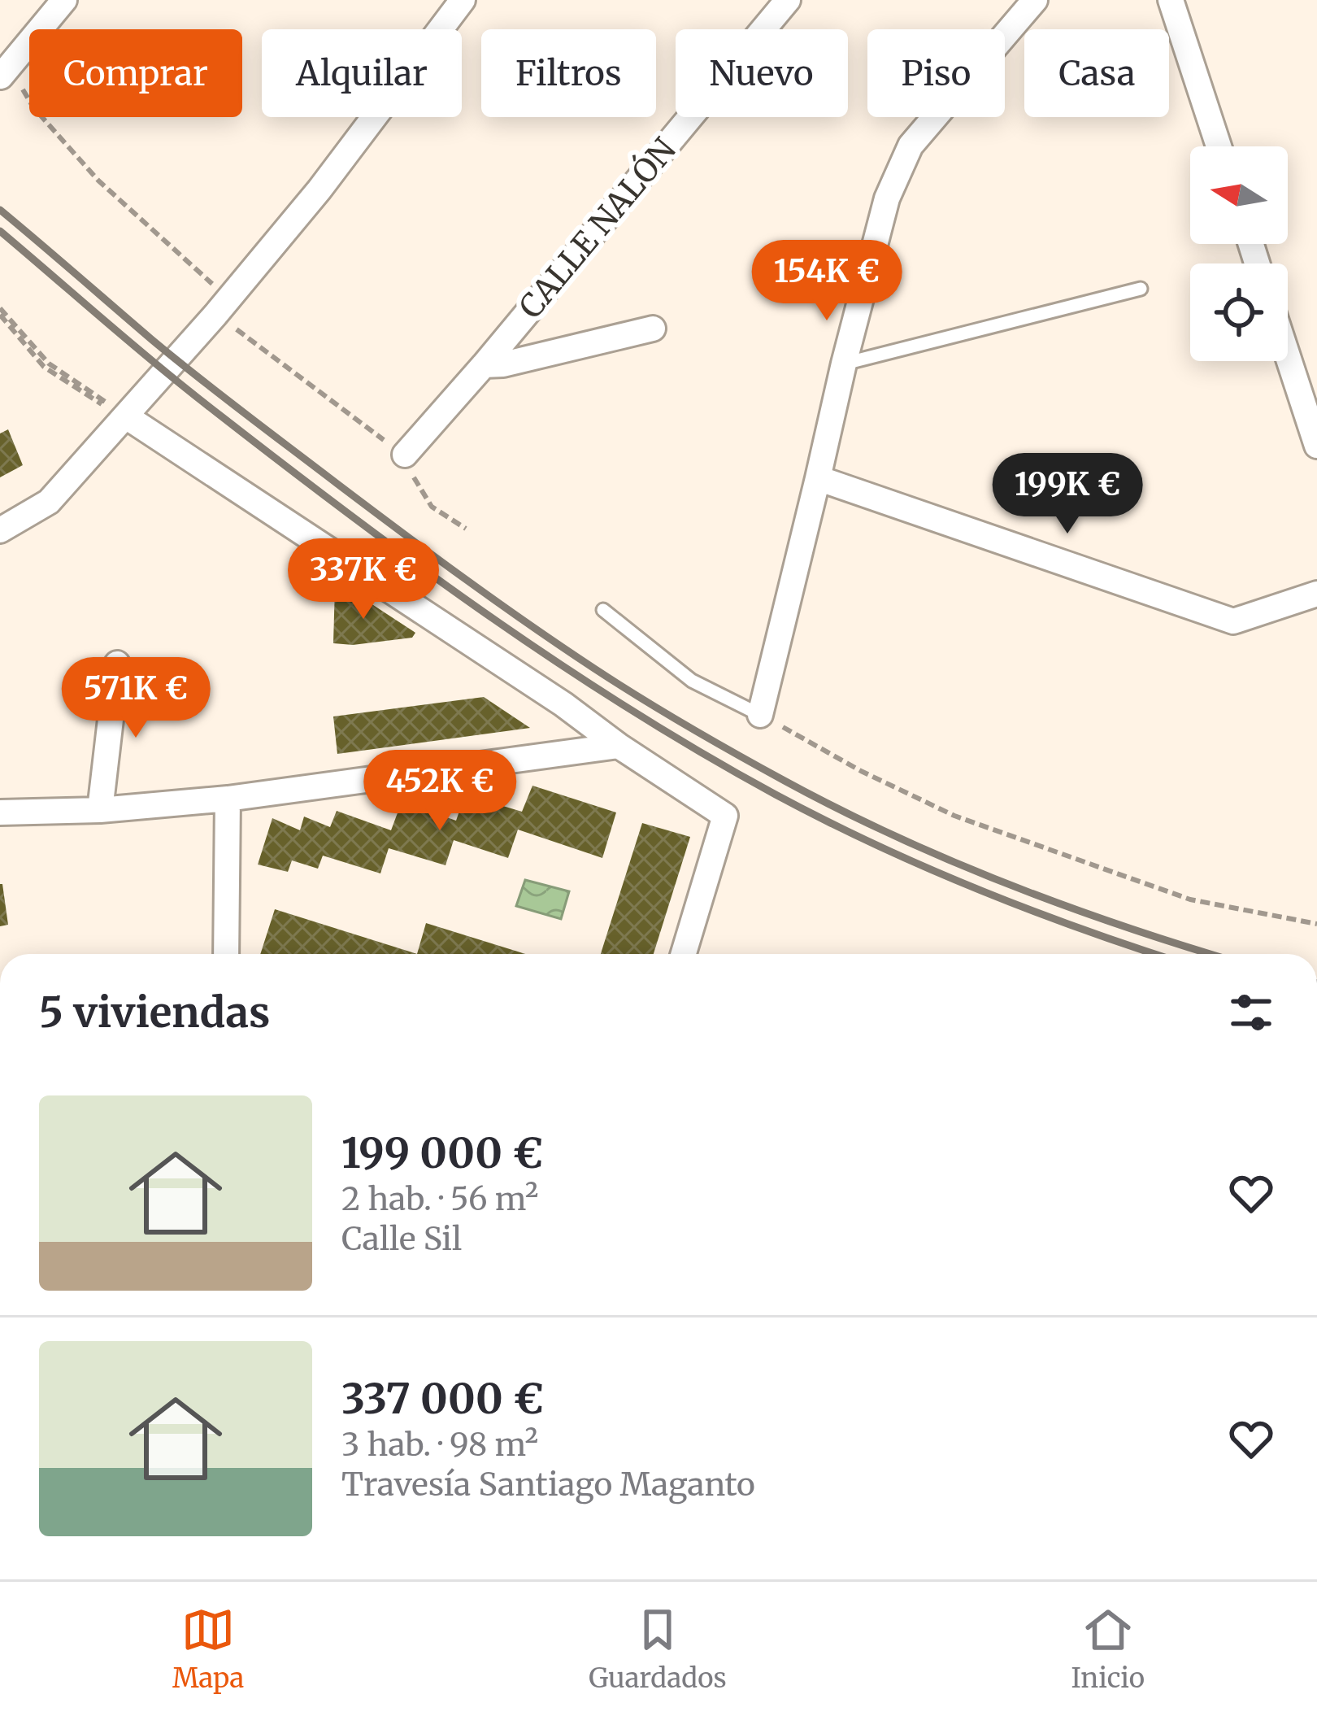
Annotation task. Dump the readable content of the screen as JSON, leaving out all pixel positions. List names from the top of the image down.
{
  "streets": {
    "street": ["CALLE NALÓN"]
  },
  "north": "left",
  "page": {
    "chip": [
      "Comprar",
      "Alquilar",
      "Filtros",
      "Nuevo",
      "Piso",
      "Casa"
    ],
    "price": [
      "154K €",
      "199K €",
      "337K €",
      "571K €",
      "452K €"
    ],
    "heading": "5 viviendas",
    "list": [
      {
        "name": "199 000 €",
        "note": "2 hab. · 56 m² · Calle Sil"
      },
      {
        "name": "337 000 €",
        "note": "3 hab. · 98 m² · Travesía Santiago Maganto"
      }
    ],
    "tabs": ["Mapa", "Guardados", "Inicio"]
  }
}
